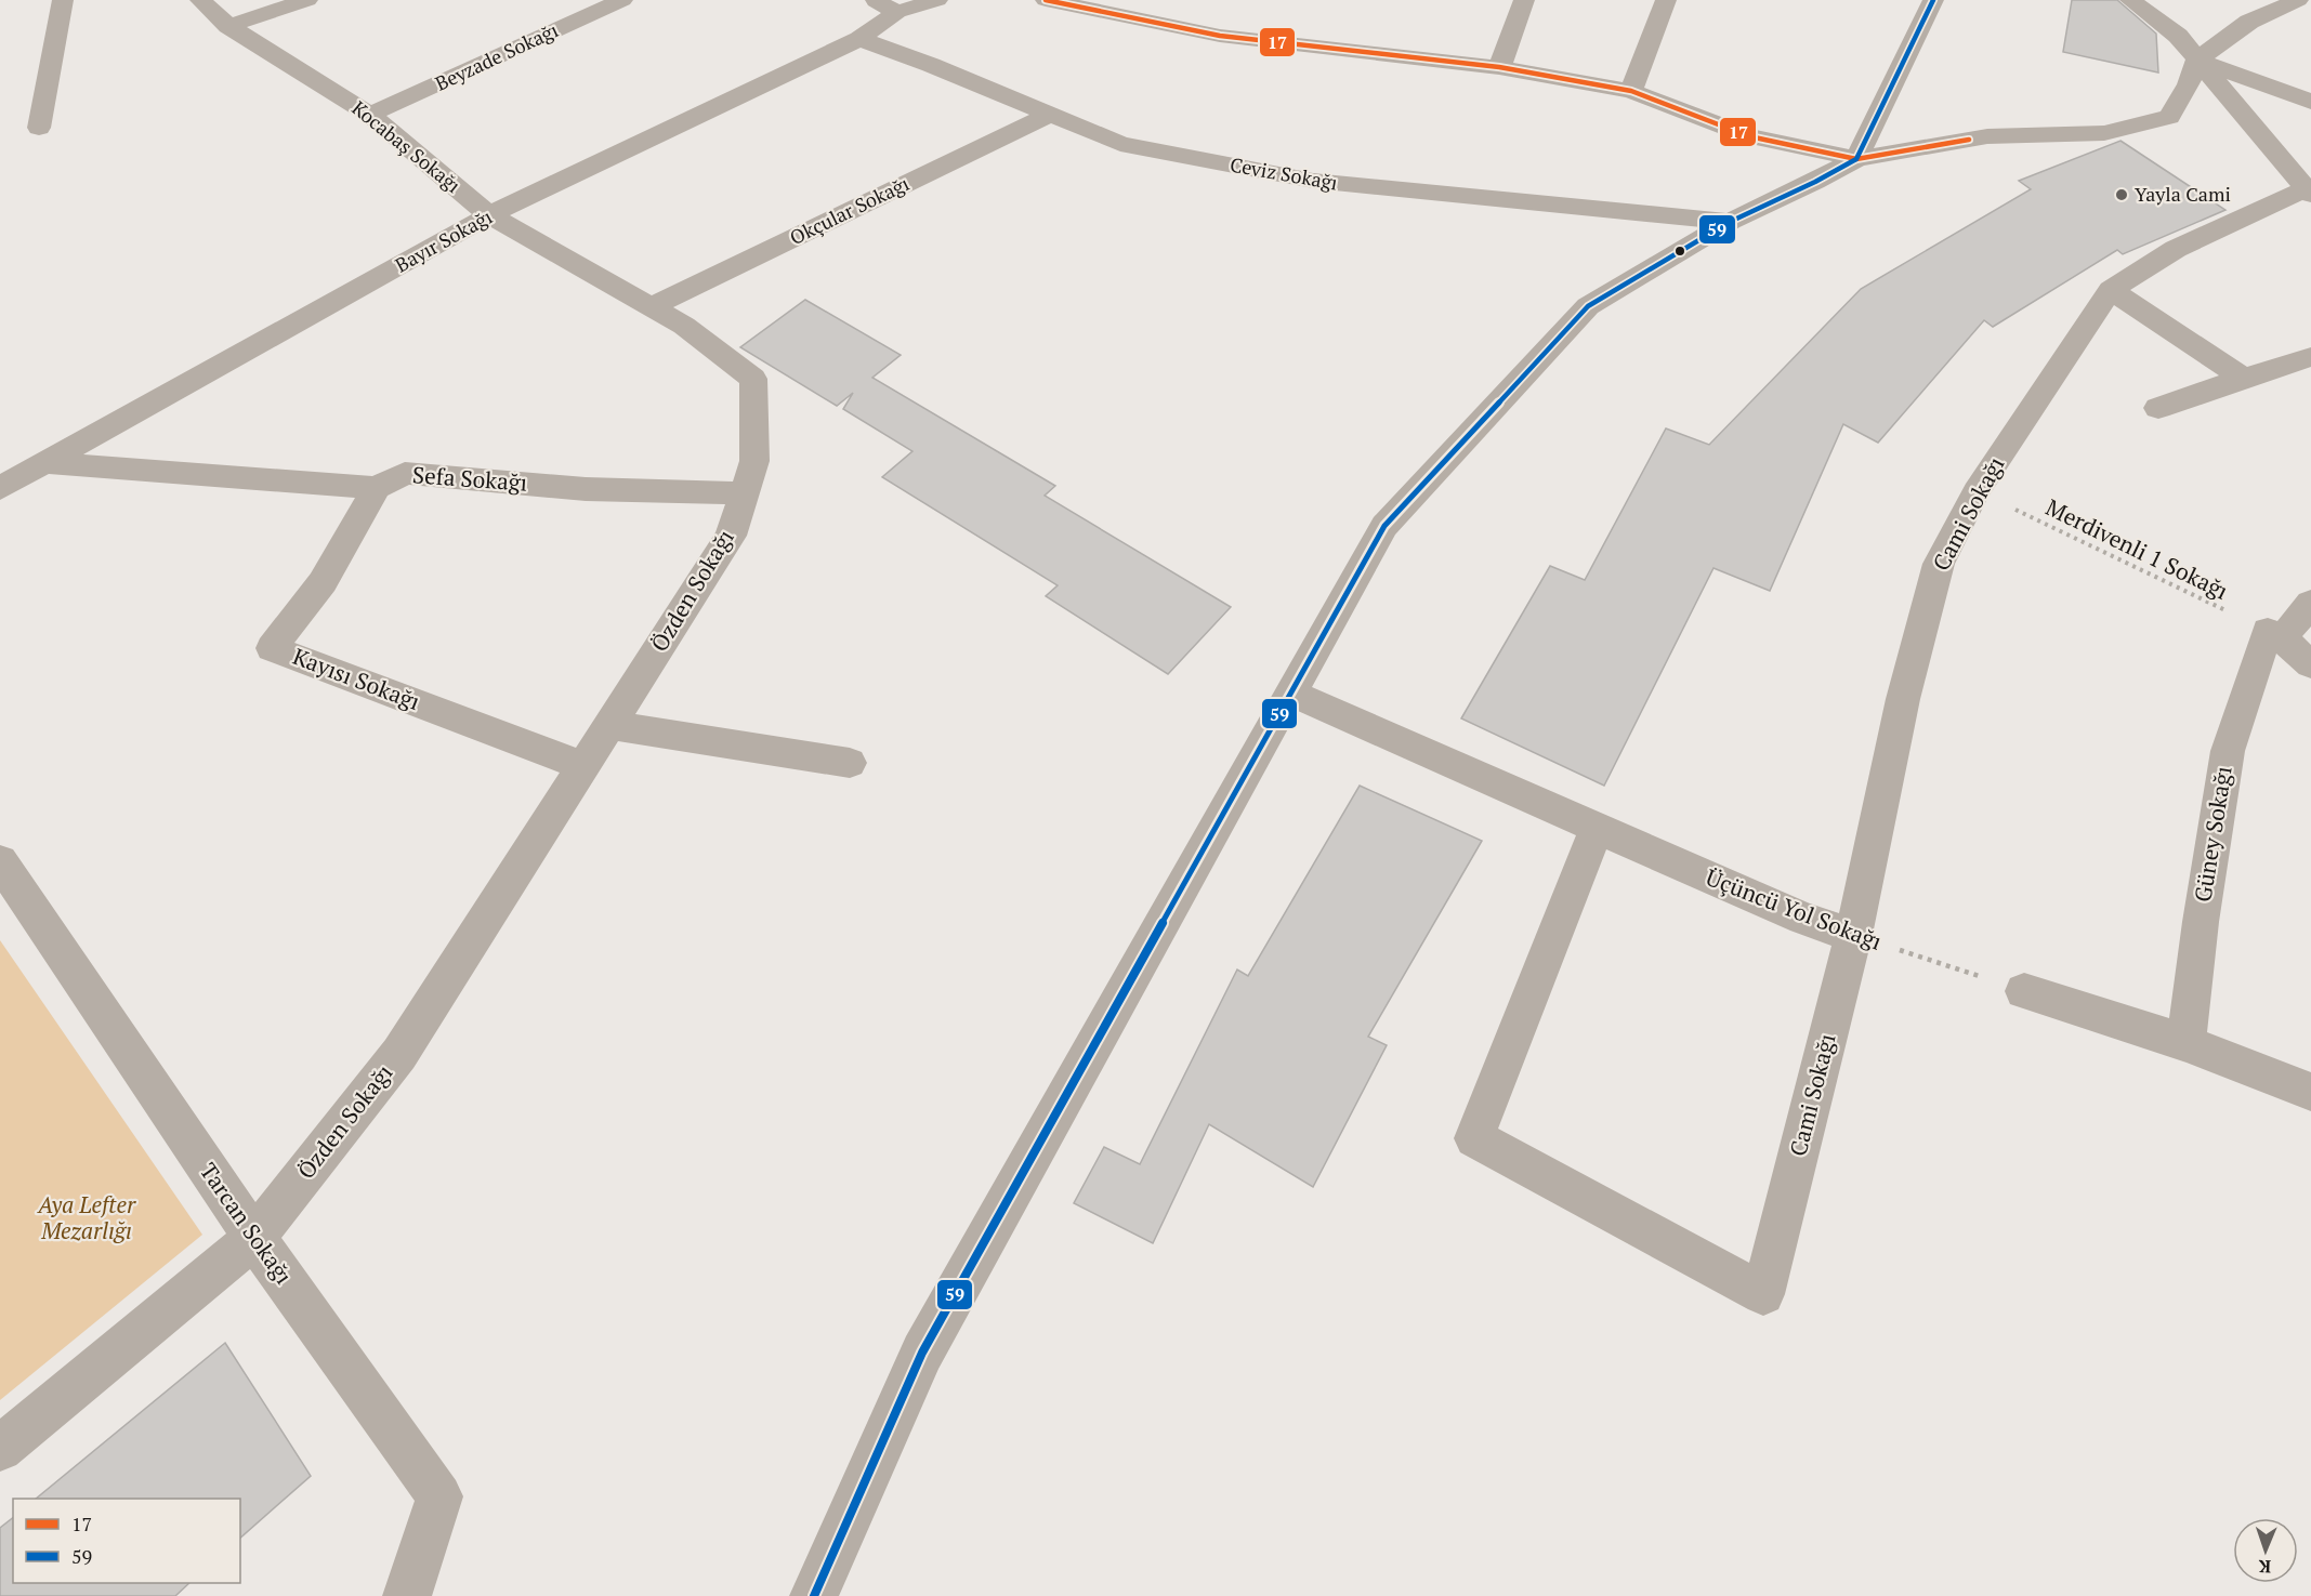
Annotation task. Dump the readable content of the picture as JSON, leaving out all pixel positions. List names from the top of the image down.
{
  "streets": {
    "street": [
      "Beyzade Sokağı",
      "Kocabaş Sokağı",
      "Ceviz Sokağı",
      "Okçular Sokağı",
      "Bayır Sokağı",
      "Sefa Sokağı",
      "Cami Sokağı",
      "Özden Sokağı",
      "Kayısı Sokağı",
      "Güney Sokağı",
      "Üçüncü Yol Sokağı",
      "Tarcan Sokağı"
    ],
    "path": ["Merdivenli 1 Sokağı"]
  },
  "crossings": [
    ["Beyzade Sokağı", "Kocabaş Sokağı"],
    ["Kocabaş Sokağı", "Okçular Sokağı"],
    ["Kocabaş Sokağı", "Bayır Sokağı"],
    ["Kocabaş Sokağı", "Özden Sokağı"],
    ["Ceviz Sokağı", "Okçular Sokağı"],
    ["Ceviz Sokağı", "Bayır Sokağı"],
    ["Okçular Sokağı", "Özden Sokağı"],
    ["Sefa Sokağı", "Özden Sokağı"],
    ["Sefa Sokağı", "Kayısı Sokağı"],
    ["Cami Sokağı", "Merdivenli 1 Sokağı"],
    ["Cami Sokağı", "Üçüncü Yol Sokağı"],
    ["Merdivenli 1 Sokağı", "Güney Sokağı"],
    ["Özden Sokağı", "Kayısı Sokağı"],
    ["Özden Sokağı", "Tarcan Sokağı"]
  ],
  "parks": ["Aya Lefter Mezarlığı"],
  "places": ["Yayla Cami"],
  "lines": ["transit line 17", "transit line 59"],
  "legend": ["17", "59"],
  "north": "bottom"
}
